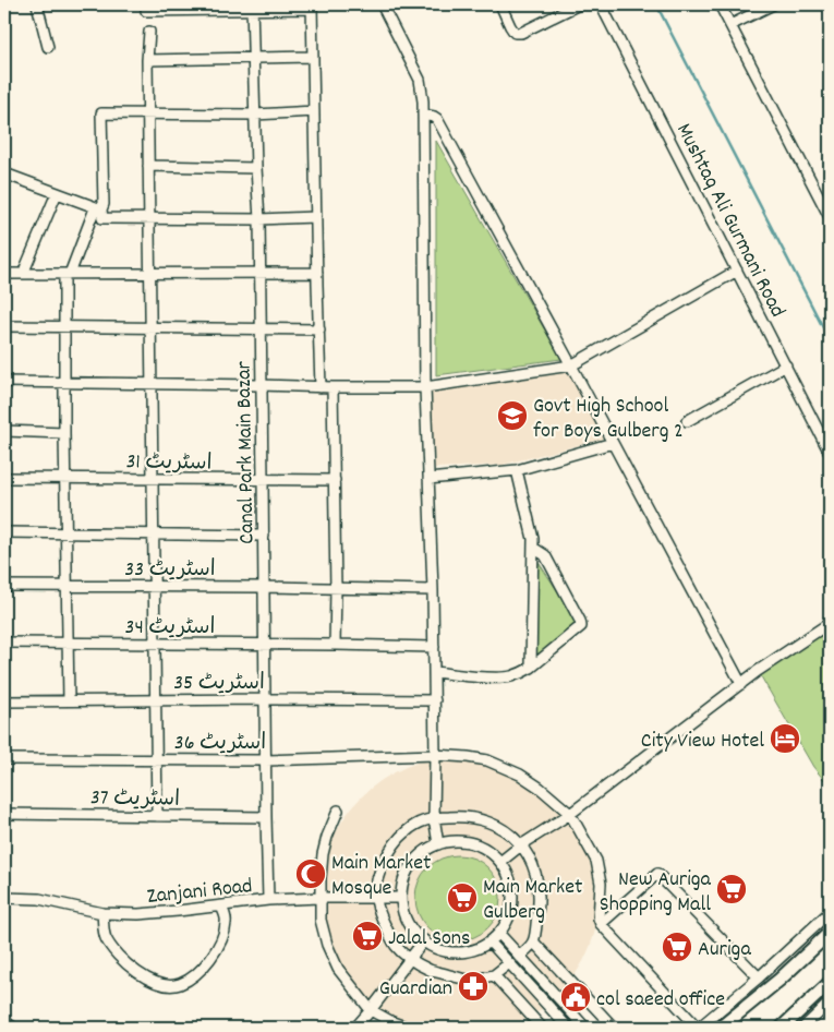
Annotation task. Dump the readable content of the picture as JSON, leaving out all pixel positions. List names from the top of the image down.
{
  "streets": {
    "street": [
      "Mushtaq Ali Gurmani Road",
      "Canal Park Main Bazar",
      "اسٹریٹ 31",
      "اسٹریٹ 33",
      "اسٹریٹ 34",
      "اسٹریٹ 35",
      "اسٹریٹ 36",
      "اسٹریٹ 37",
      "Zanjani Road"
    ]
  },
  "crossings": [
    ["Canal Park Main Bazar", "اسٹریٹ 31"],
    ["Canal Park Main Bazar", "اسٹریٹ 33"],
    ["Canal Park Main Bazar", "اسٹریٹ 34"],
    ["Canal Park Main Bazar", "اسٹریٹ 35"],
    ["Canal Park Main Bazar", "اسٹریٹ 36"],
    ["Canal Park Main Bazar", "اسٹریٹ 37"],
    ["Canal Park Main Bazar", "Zanjani Road"]
  ],
  "places": {
    "school or university": ["Govt High School for Boys Gulberg 2"],
    "hotel": ["City View Hotel"],
    "mosque": ["Main Market Mosque"],
    "supermarket": [
      "New Auriga Shopping Mall",
      "Main Market Gulberg",
      "Jalal Sons",
      "Auriga"
    ],
    "pharmacy": ["Guardian"],
    "public building": ["col saeed office"]
  }
}
